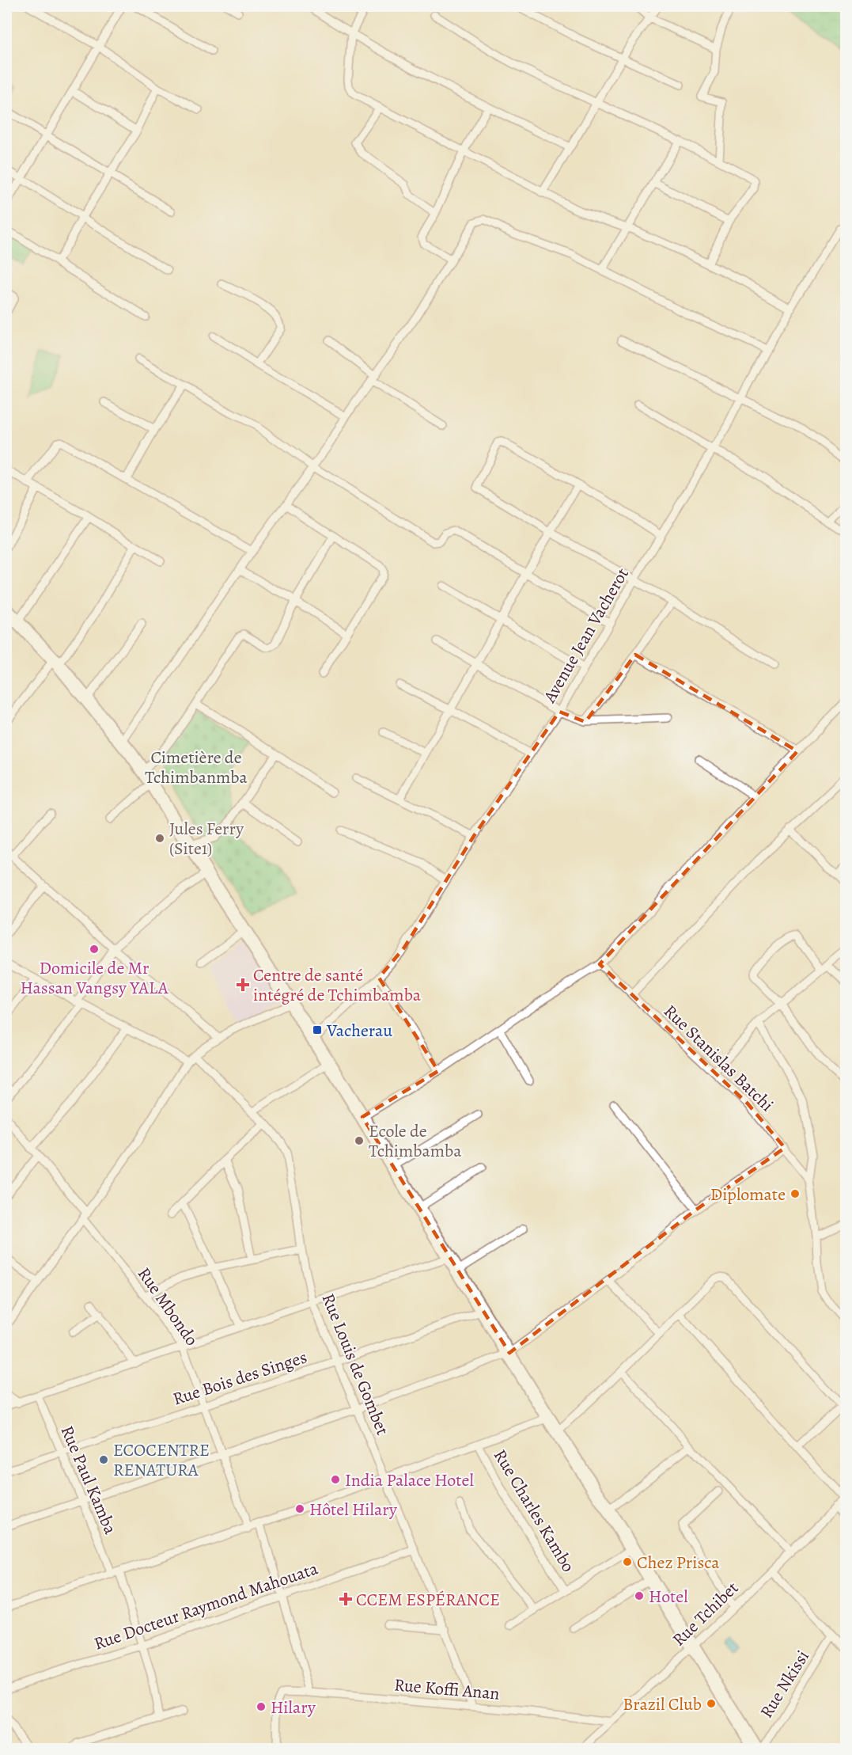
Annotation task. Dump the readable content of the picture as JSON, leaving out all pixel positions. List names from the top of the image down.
{
  "streets": {
    "street": [
      "Avenue Jean Vacherot",
      "Rue Stanislas Batchi",
      "Rue Mbondo",
      "Rue Louis de Gombet",
      "Rue Bois des Singes",
      "Rue Paul Kamba",
      "Rue Charles Kambo",
      "Rue Docteur Raymond Mahouata",
      "Rue Tchibet",
      "Rue Nkissi",
      "Rue Koffi Anan"
    ]
  },
  "crossings": [
    ["Rue Mbondo", "Rue Bois des Singes"],
    ["Rue Louis de Gombet", "Rue Bois des Singes"],
    ["Rue Louis de Gombet", "Rue Docteur Raymond Mahouata"],
    ["Rue Louis de Gombet", "Rue Koffi Anan"],
    ["Rue Bois des Singes", "Rue Paul Kamba"],
    ["Rue Tchibet", "Rue Koffi Anan"]
  ],
  "parks": ["Cimetière de Tchimbanmba"],
  "places": {
    "other": [
      "Jules Ferry (Site1)",
      "Domicile de Mr Hassan Vangsy YALA",
      "Ecole de Tchimbamba",
      "Diplomate",
      "ECOCENTRE RENATURA",
      "India Palace Hotel",
      "Hôtel Hilary",
      "Chez Prisca",
      "Hotel",
      "Brazil Club",
      "Hilary"
    ],
    "health": ["Centre de santé intégré de Tchimbamba", "CCEM ESPÉRANCE"],
    "transit": ["Vacherau"]
  }
}
